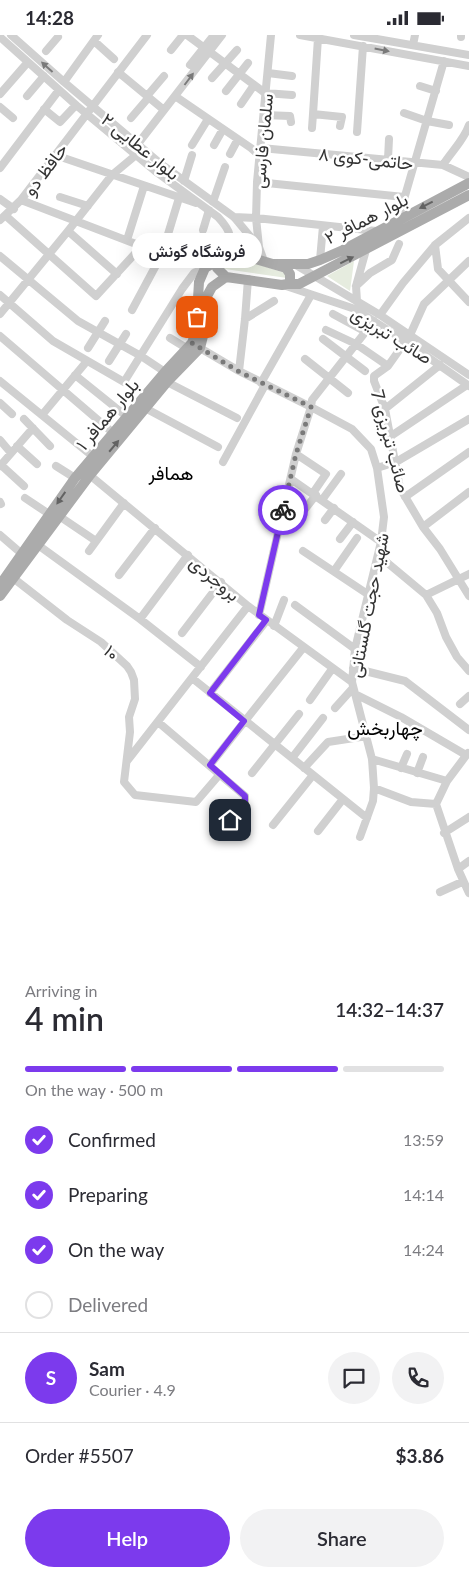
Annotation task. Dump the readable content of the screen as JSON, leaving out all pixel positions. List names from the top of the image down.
{
  "streets": {
    "main road": ["بلوار همافر ۲", "بلوار همافر ۱"],
    "street": [
      "سلمان فارسی",
      "بلوار عطایی ۲",
      "حاتمی-کوی ۸",
      "حافظ دو",
      "صائب تبریزی",
      "صائب تبریزی 7",
      "بروجردی",
      "شهید حجت گلستانی",
      "۱۰"
    ]
  },
  "crossings": [
    ["سلمان فارسی", "بلوار عطایی ۲"],
    ["سلمان فارسی", "حاتمی-کوی ۸"],
    ["بلوار عطایی ۲", "حافظ دو"],
    ["بلوار عطایی ۲", "بلوار همافر ۲"],
    ["بلوار همافر ۲", "صائب تبریزی"],
    ["صائب تبریزی", "صائب تبریزی 7"],
    ["بلوار همافر ۱", "بروجردی"],
    ["بلوار همافر ۱", "شهید حجت گلستانی"],
    ["بلوار همافر ۱", "۱۰"],
    ["بروجردی", "شهید حجت گلستانی"]
  ],
  "districts": ["همافر", "چهاربخش"],
  "places": ["فروشگاه گونش"],
  "page": {
    "status": "14:28",
    "bubble": "فروشگاه گونش",
    "heading": ["4 min", "Arriving in", "14:32–14:37"],
    "panel": [
      "Sam",
      "Courier · 4.9",
      "Order #5507",
      "$3.86"
    ],
    "bar": "On the way · 500 m",
    "list": [
      ["Confirmed", "13:59"],
      ["Preparing", "14:14"],
      ["On the way", "14:24"],
      "Delivered"
    ],
    "round": "S",
    "buttons": ["Help", "Share"]
  }
}
